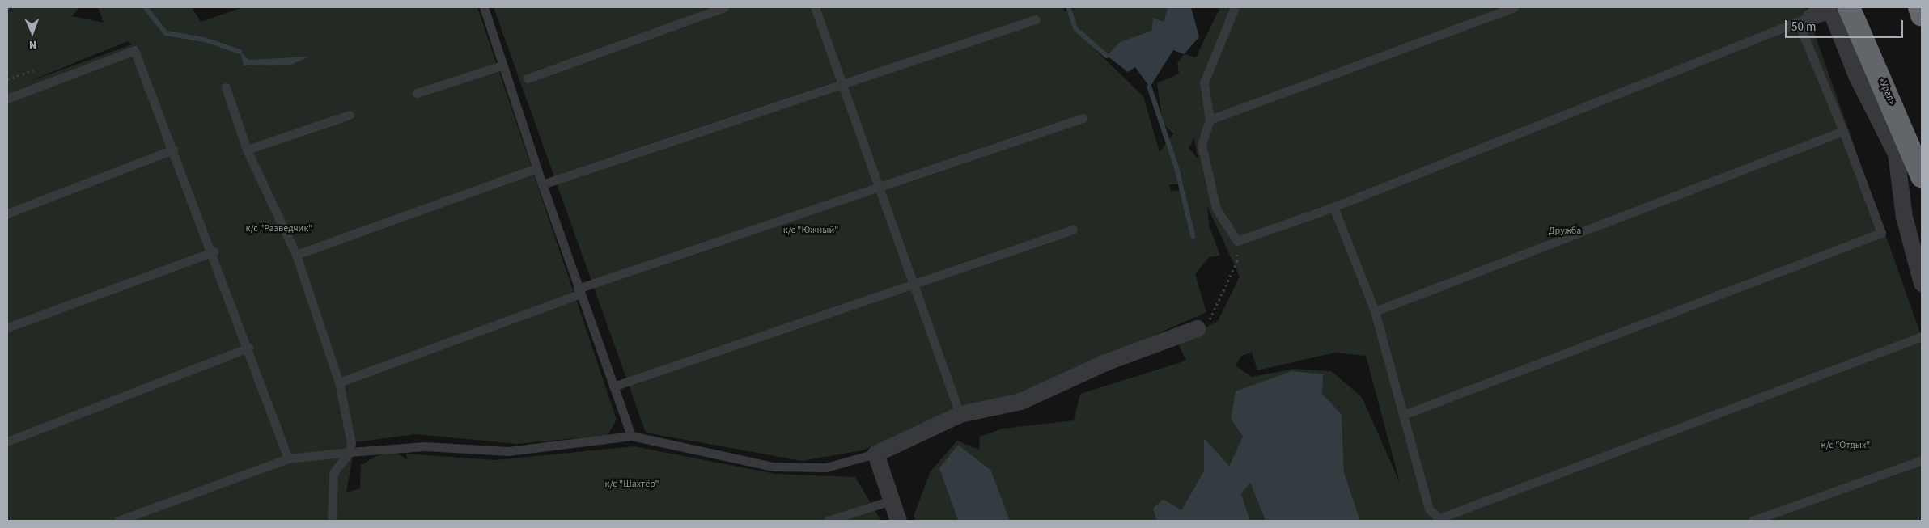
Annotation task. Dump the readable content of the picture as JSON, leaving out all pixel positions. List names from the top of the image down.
{
  "streets": {
    "highway": ["«Урал»"]
  },
  "parks": [
    "к/с \"Разведчик\"",
    "к/с \"Южный\"",
    "Дружба",
    "к/с \"Отдых\"",
    "к/с \"Шахтёр\""
  ],
  "scale_bar": "50 m",
  "north": "bottom"
}
